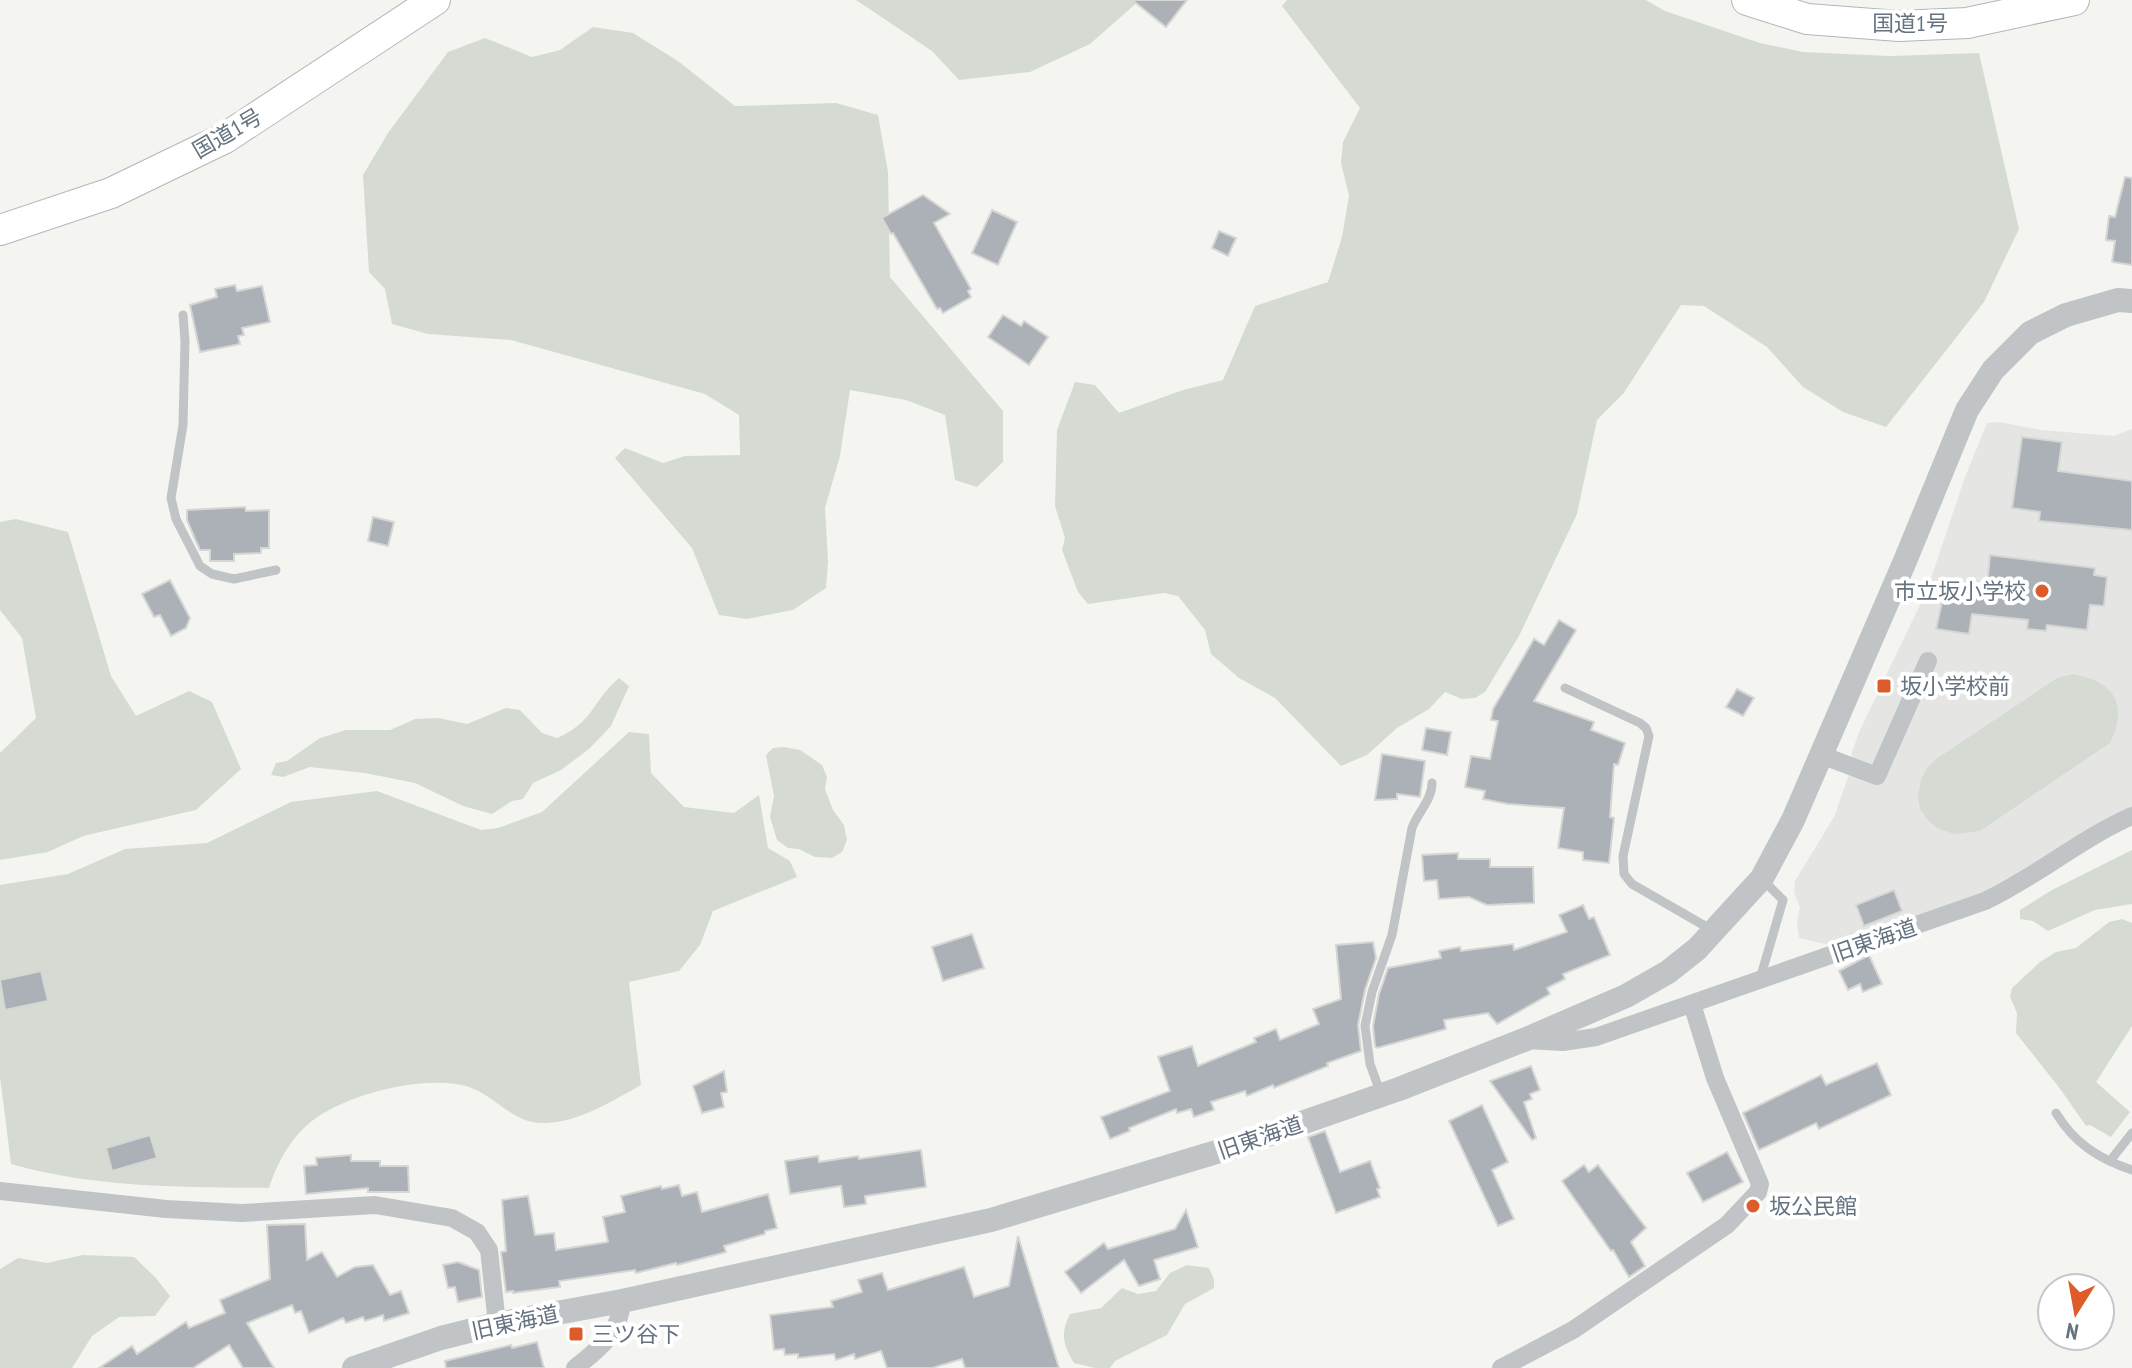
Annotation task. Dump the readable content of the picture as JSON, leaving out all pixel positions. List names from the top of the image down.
{
  "streets": {
    "highway": ["国道1号"],
    "street": ["旧東海道"]
  },
  "places": {
    "other": ["市立坂小学校", "坂公民館"],
    "transit": ["坂小学校前", "三ツ谷下"]
  },
  "north": "bottom"
}
